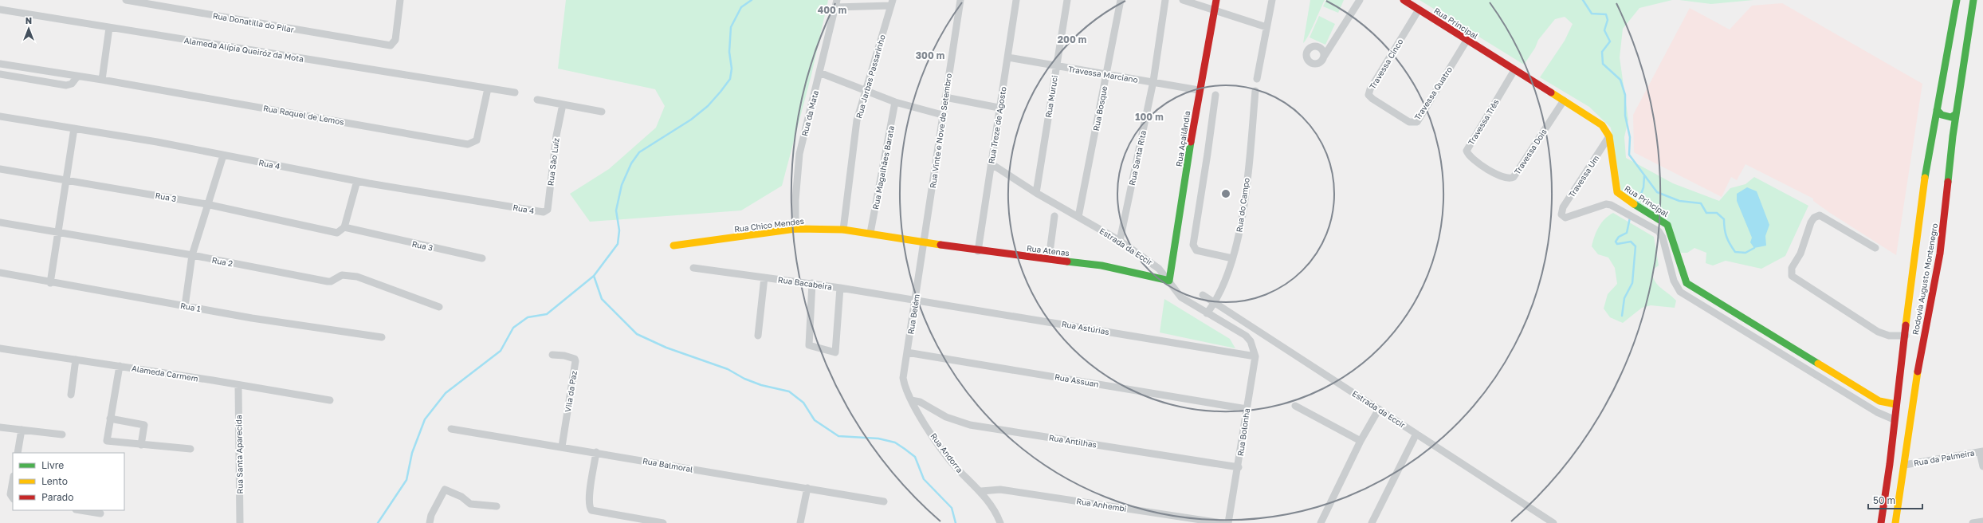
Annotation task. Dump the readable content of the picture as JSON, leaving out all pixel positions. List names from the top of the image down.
{
  "streets": {
    "street": [
      "Rua Donatilla do Pilar",
      "Rua Principal",
      "Alameda Alípia Queiróz da Mota",
      "Travessa Cinco",
      "Travessa Marciano",
      "Rua Jarbas Passarinho",
      "Travessa Quatro",
      "Rua Muruci",
      "Rua Bosque",
      "Rua da Mata",
      "Rua Raquel de Lemos",
      "Travessa Três",
      "Rua Treze de Agosto",
      "Rua Vinte e Nove de Setembro",
      "Rua Açailândia",
      "Travessa Dois",
      "Rua Santa Rita",
      "Rua São Luíz",
      "Rua 4",
      "Rua Magalhães Barata",
      "Travessa Um",
      "Rua 3",
      "Rua do Campo",
      "Rua Chico Mendes",
      "Estrada da Eccir",
      "Rua Atenas",
      "Rua 2",
      "Rodovia Augusto Montenegro",
      "Rua Bacabeira",
      "Rua 1",
      "Rua Belém",
      "Rua Astúrias",
      "Alameda Carmem",
      "Rua Assuan",
      "Vila da Paz",
      "Rua Bolonha",
      "Rua Antilhas",
      "Rua Andorra",
      "Rua Santa Aparecida",
      "Rua da Palmeira",
      "Rua Balmoral",
      "Rua Anhembi"
    ]
  },
  "crossings": [
    ["Rua Principal", "Travessa Cinco"],
    ["Rua Principal", "Travessa Quatro"],
    ["Rua Principal", "Travessa Três"],
    ["Rua Principal", "Travessa Dois"],
    ["Rua Principal", "Travessa Um"],
    ["Rua Principal", "Rodovia Augusto Montenegro"],
    ["Alameda Alípia Queiróz da Mota", "Rua Raquel de Lemos"],
    ["Travessa Cinco", "Travessa Quatro"],
    ["Travessa Marciano", "Rua Muruci"],
    ["Travessa Marciano", "Rua Bosque"],
    ["Travessa Marciano", "Rua Treze de Agosto"],
    ["Travessa Marciano", "Rua Açailândia"],
    ["Travessa Marciano", "Rua Santa Rita"],
    ["Rua Jarbas Passarinho", "Rua Chico Mendes"],
    ["Rua Muruci", "Estrada da Eccir"],
    ["Rua Bosque", "Estrada da Eccir"],
    ["Rua da Mata", "Rua Chico Mendes"],
    ["Travessa Três", "Travessa Dois"],
    ["Rua Treze de Agosto", "Estrada da Eccir"],
    ["Rua Treze de Agosto", "Rua Atenas"],
    ["Rua Vinte e Nove de Setembro", "Rua Chico Mendes"],
    ["Rua Vinte e Nove de Setembro", "Rua Atenas"],
    ["Rua Vinte e Nove de Setembro", "Rua Belém"],
    ["Rua Açailândia", "Estrada da Eccir"],
    ["Rua Açailândia", "Rua Atenas"],
    ["Rua Santa Rita", "Estrada da Eccir"],
    ["Rua São Luíz", "Rua 4"],
    ["Rua Magalhães Barata", "Rua Chico Mendes"],
    ["Rua do Campo", "Estrada da Eccir"],
    ["Rua Chico Mendes", "Rua Atenas"],
    ["Rua Chico Mendes", "Rua Belém"],
    ["Estrada da Eccir", "Rua Atenas"],
    ["Estrada da Eccir", "Rua Bolonha"],
    ["Rua Atenas", "Rua Belém"],
    ["Rodovia Augusto Montenegro", "Rua da Palmeira"],
    ["Rua Bacabeira", "Rua Belém"],
    ["Rua Bacabeira", "Rua Astúrias"],
    ["Rua Belém", "Rua Astúrias"],
    ["Rua Belém", "Rua Assuan"],
    ["Rua Belém", "Rua Antilhas"],
    ["Rua Belém", "Rua Andorra"],
    ["Rua Astúrias", "Rua Bolonha"],
    ["Alameda Carmem", "Rua Santa Aparecida"],
    ["Rua Assuan", "Rua Bolonha"],
    ["Vila da Paz", "Rua Balmoral"],
    ["Rua Bolonha", "Rua Antilhas"],
    ["Rua Antilhas", "Rua Andorra"],
    ["Rua Andorra", "Rua Anhembi"]
  ],
  "legend": ["Livre", "Lento", "Parado"],
  "scale_bar": "50 m",
  "north": "top",
  "rings": [
    "400 m",
    "200 m",
    "300 m",
    "100 m"
  ]
}
